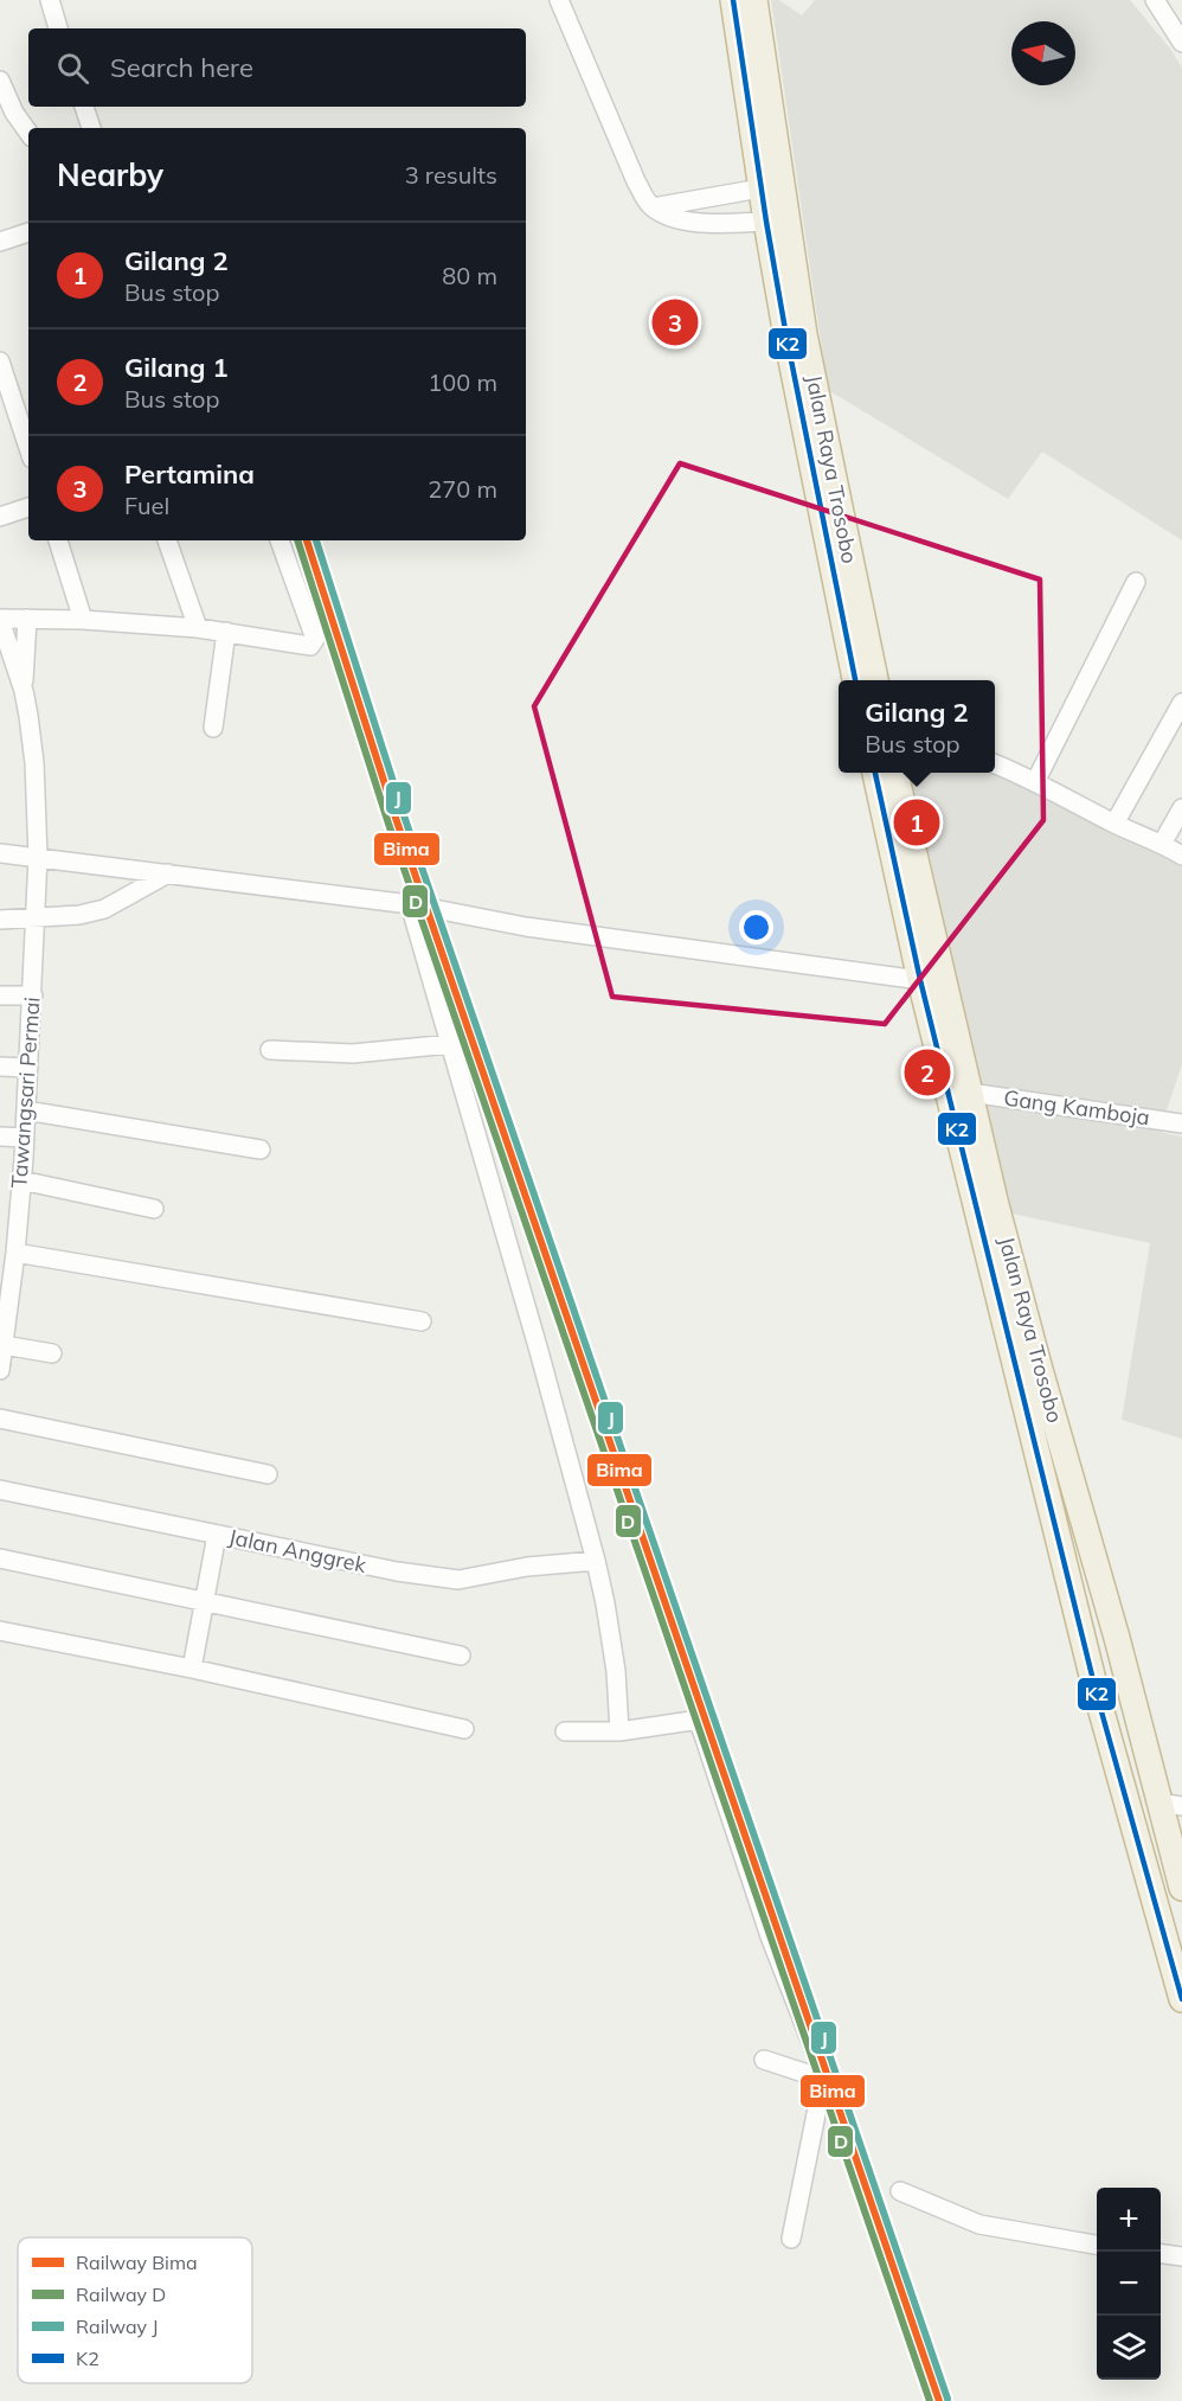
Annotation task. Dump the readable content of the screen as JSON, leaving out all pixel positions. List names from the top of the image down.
{
  "streets": {
    "highway": ["Jalan Raya Trosobo"],
    "street": ["Tawangsari Permai", "Gang Kamboja", "Jalan Anggrek"]
  },
  "crossings": [
    ["Jalan Raya Trosobo", "Gang Kamboja"]
  ],
  "lines": [
    "transit line K2",
    "rail line Bima",
    "rail line D",
    "rail line J"
  ],
  "legend": [
    "Railway Bima",
    "Railway D",
    "Railway J",
    "K2"
  ],
  "north": "left",
  "page": {
    "search": "Search here",
    "heading": ["Nearby", "3 results"],
    "list": [
      {
        "mark": "1",
        "name": "Gilang 2",
        "note": "Bus stop",
        "value": "80 m"
      },
      {
        "mark": "2",
        "name": "Gilang 1",
        "note": "Bus stop",
        "value": "100 m"
      },
      {
        "mark": "3",
        "name": "Pertamina",
        "note": "Fuel",
        "value": "270 m"
      }
    ],
    "pins": ["3", "1", "2"],
    "popup": ["Gilang 2", "Bus stop"],
    "map_buttons": ["+", "−"]
  }
}
